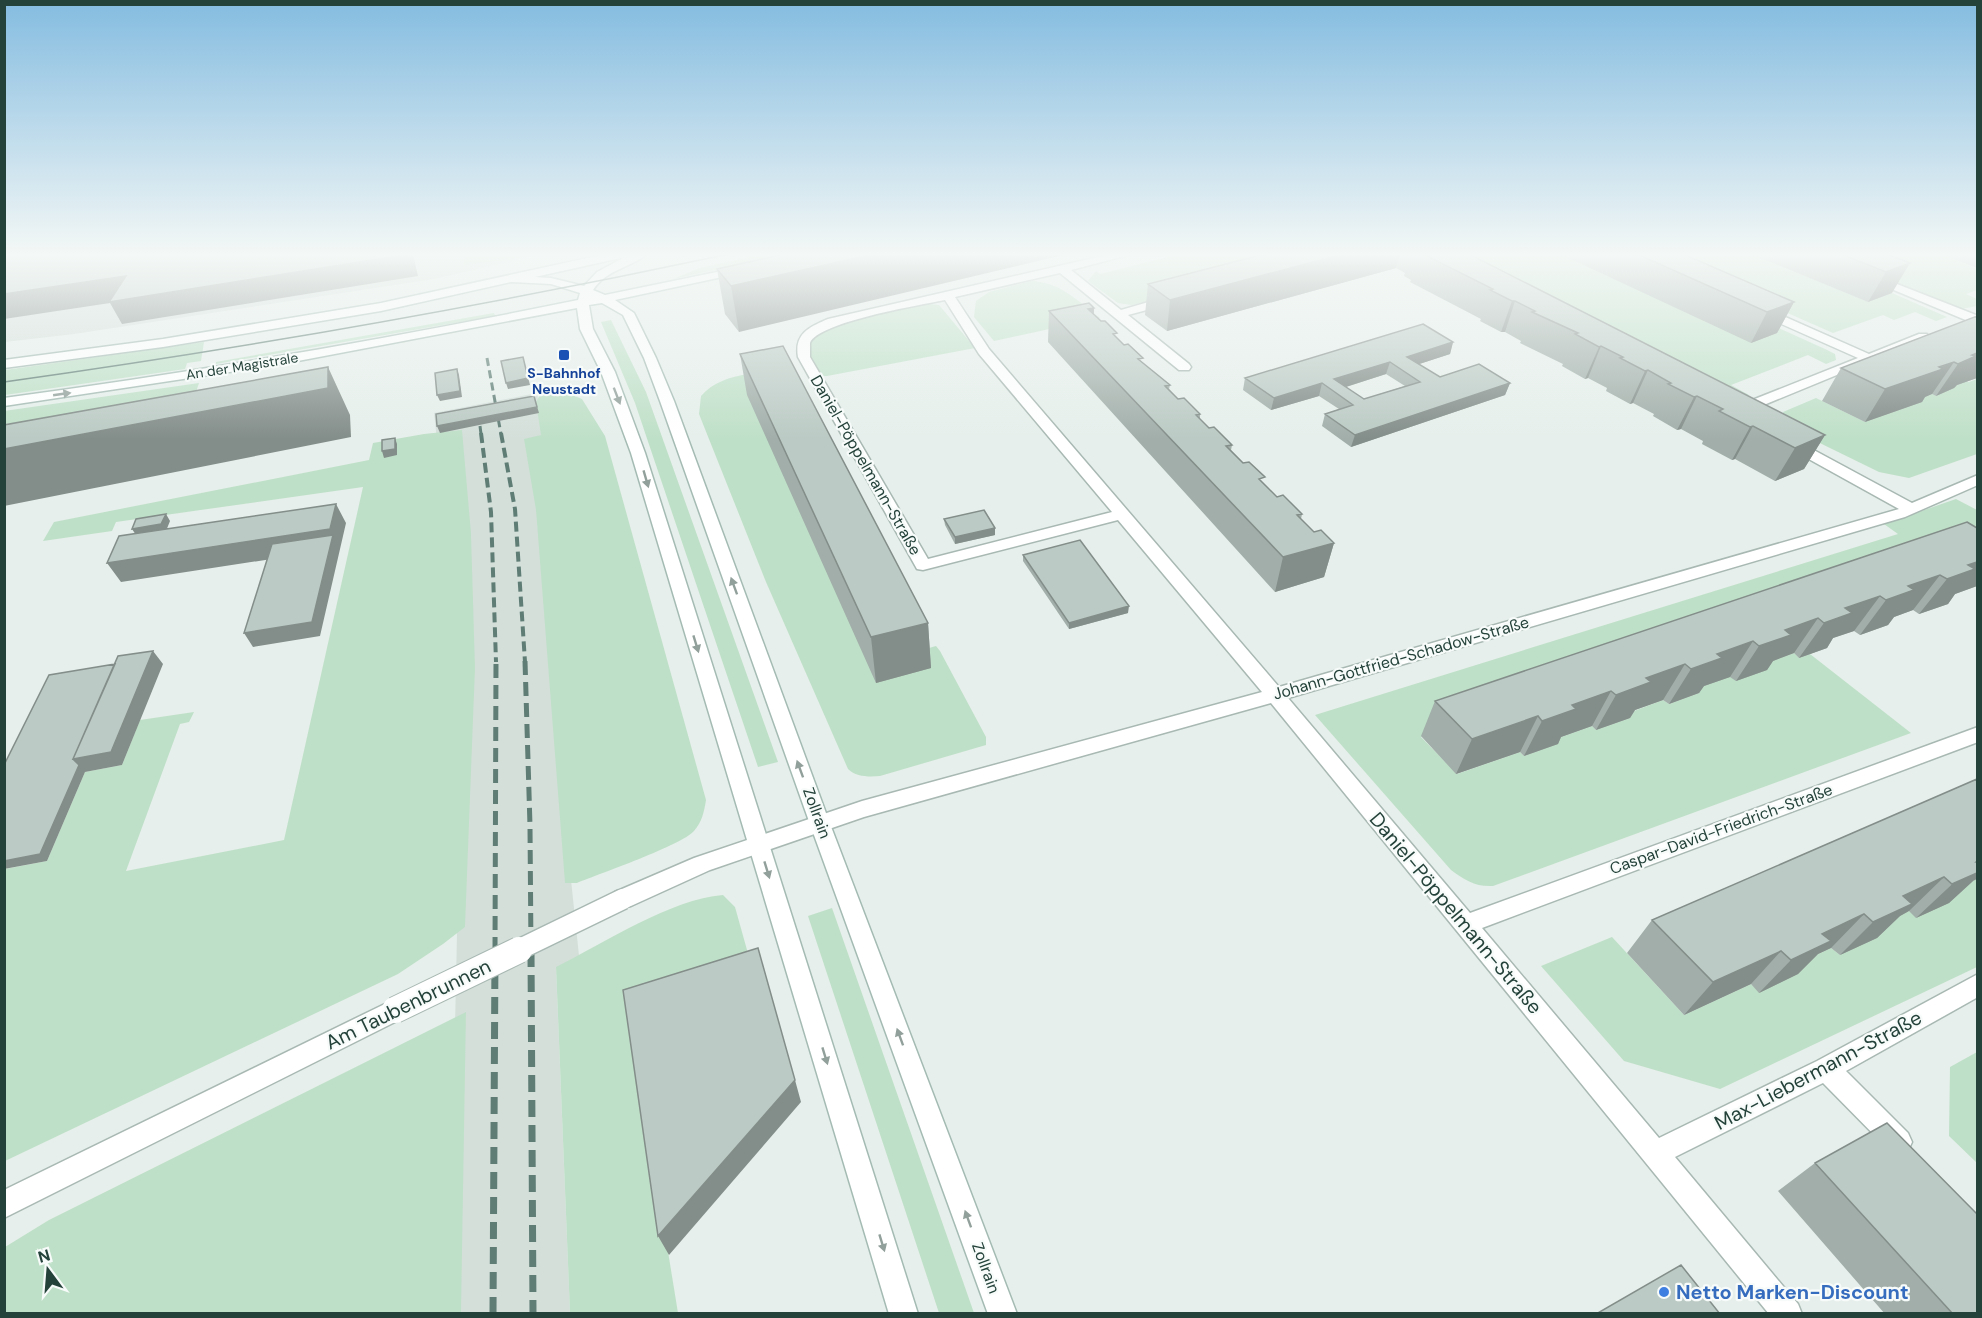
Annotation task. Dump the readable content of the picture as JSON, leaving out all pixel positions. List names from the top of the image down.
{
  "streets": {
    "street": [
      "An der Magistrale",
      "Daniel-Pöppelmann-Straße",
      "Johann-Gottfried-Schadow-Straße",
      "Zollrain",
      "Caspar-David-Friedrich-Straße",
      "Am Taubenbrunnen",
      "Max-Liebermann-Straße"
    ]
  },
  "crossings": [
    ["Daniel-Pöppelmann-Straße", "Johann-Gottfried-Schadow-Straße"],
    ["Daniel-Pöppelmann-Straße", "Caspar-David-Friedrich-Straße"],
    ["Daniel-Pöppelmann-Straße", "Max-Liebermann-Straße"],
    ["Johann-Gottfried-Schadow-Straße", "Zollrain"],
    ["Johann-Gottfried-Schadow-Straße", "Am Taubenbrunnen"],
    ["Zollrain", "Am Taubenbrunnen"]
  ],
  "places": {
    "transit": ["S-Bahnhof Neustadt"],
    "other": ["Netto Marken-Discount"]
  },
  "north": "top"
}
